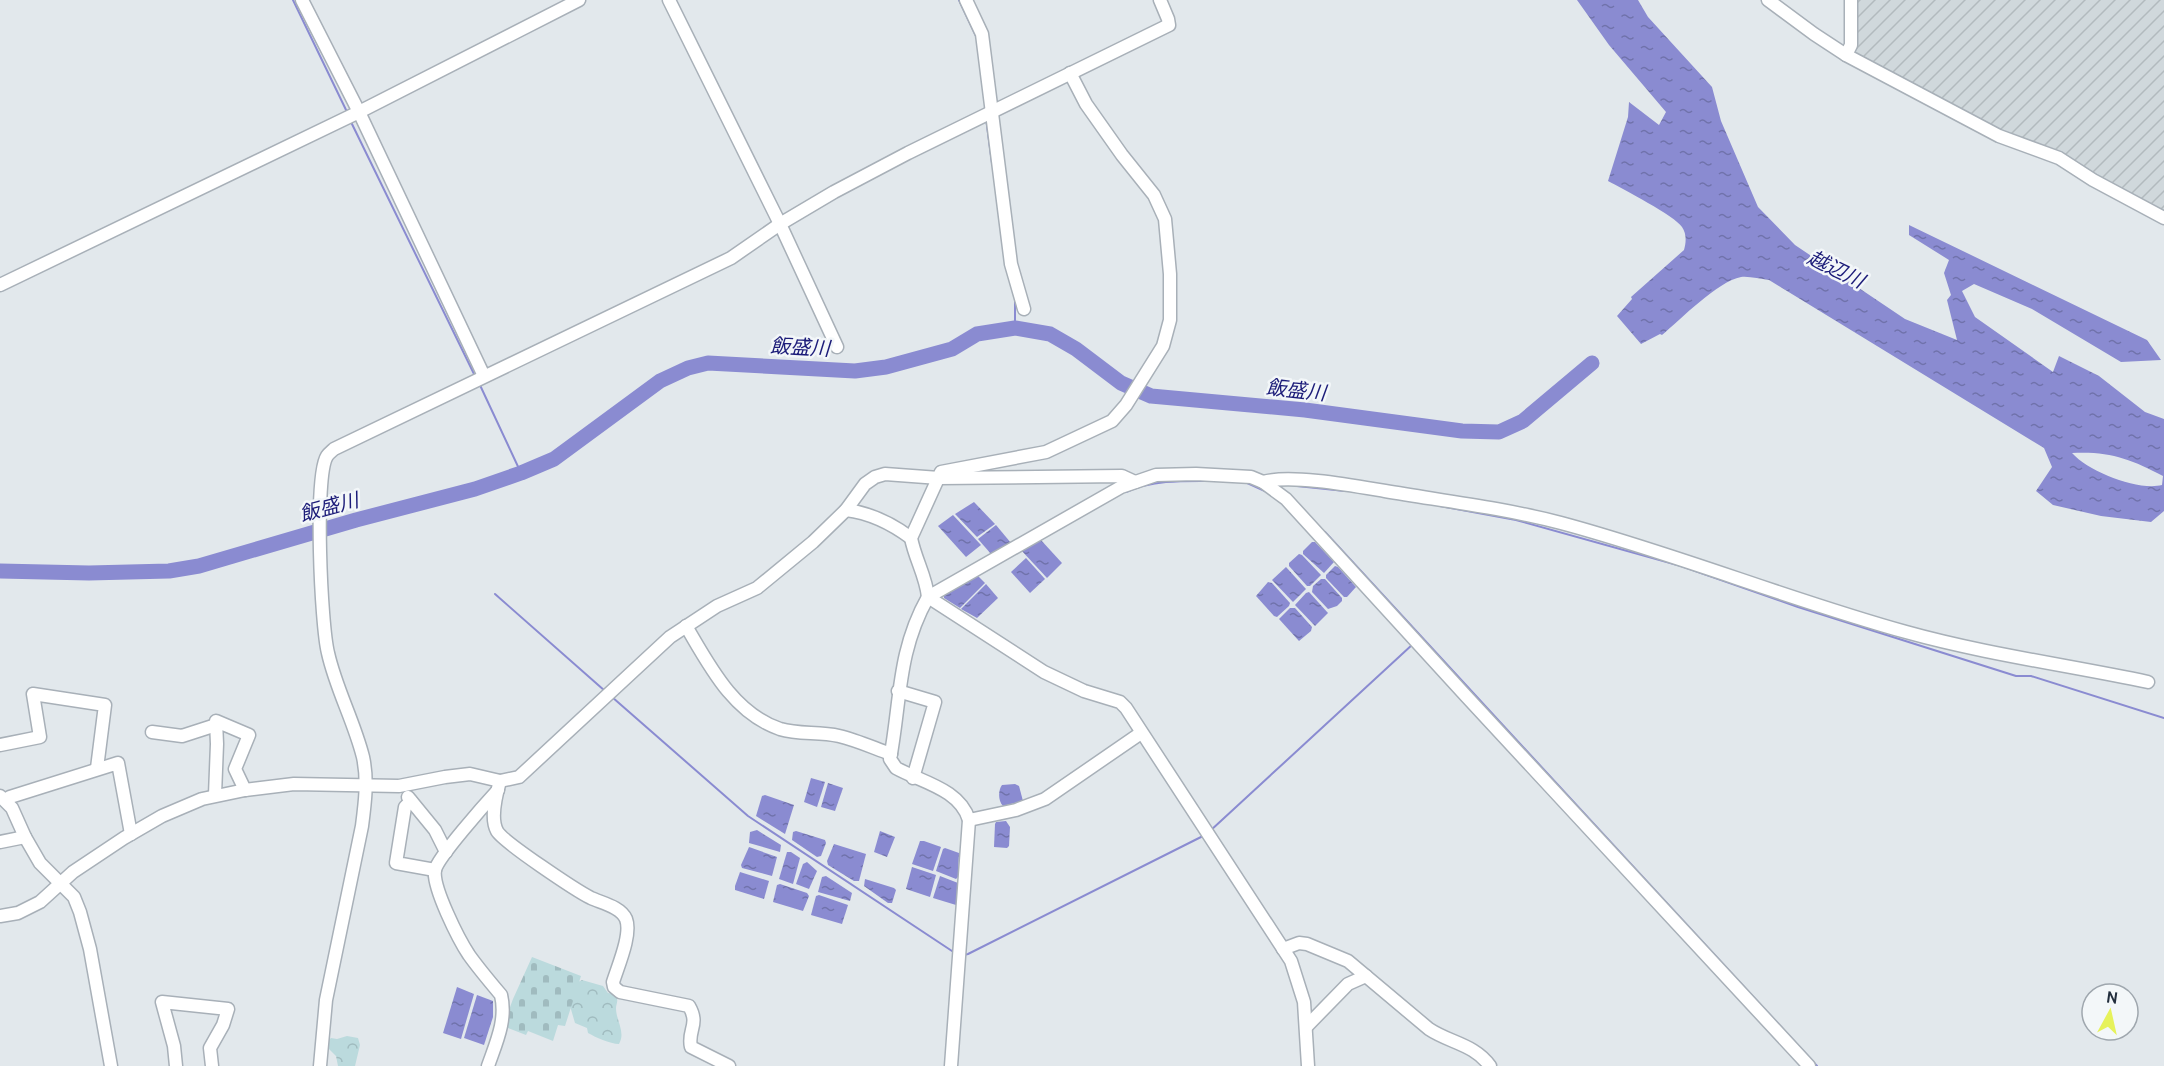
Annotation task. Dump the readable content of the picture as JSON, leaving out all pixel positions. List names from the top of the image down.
{
  "water": ["越辺川", "飯盛川"],
  "north": "top"
}
